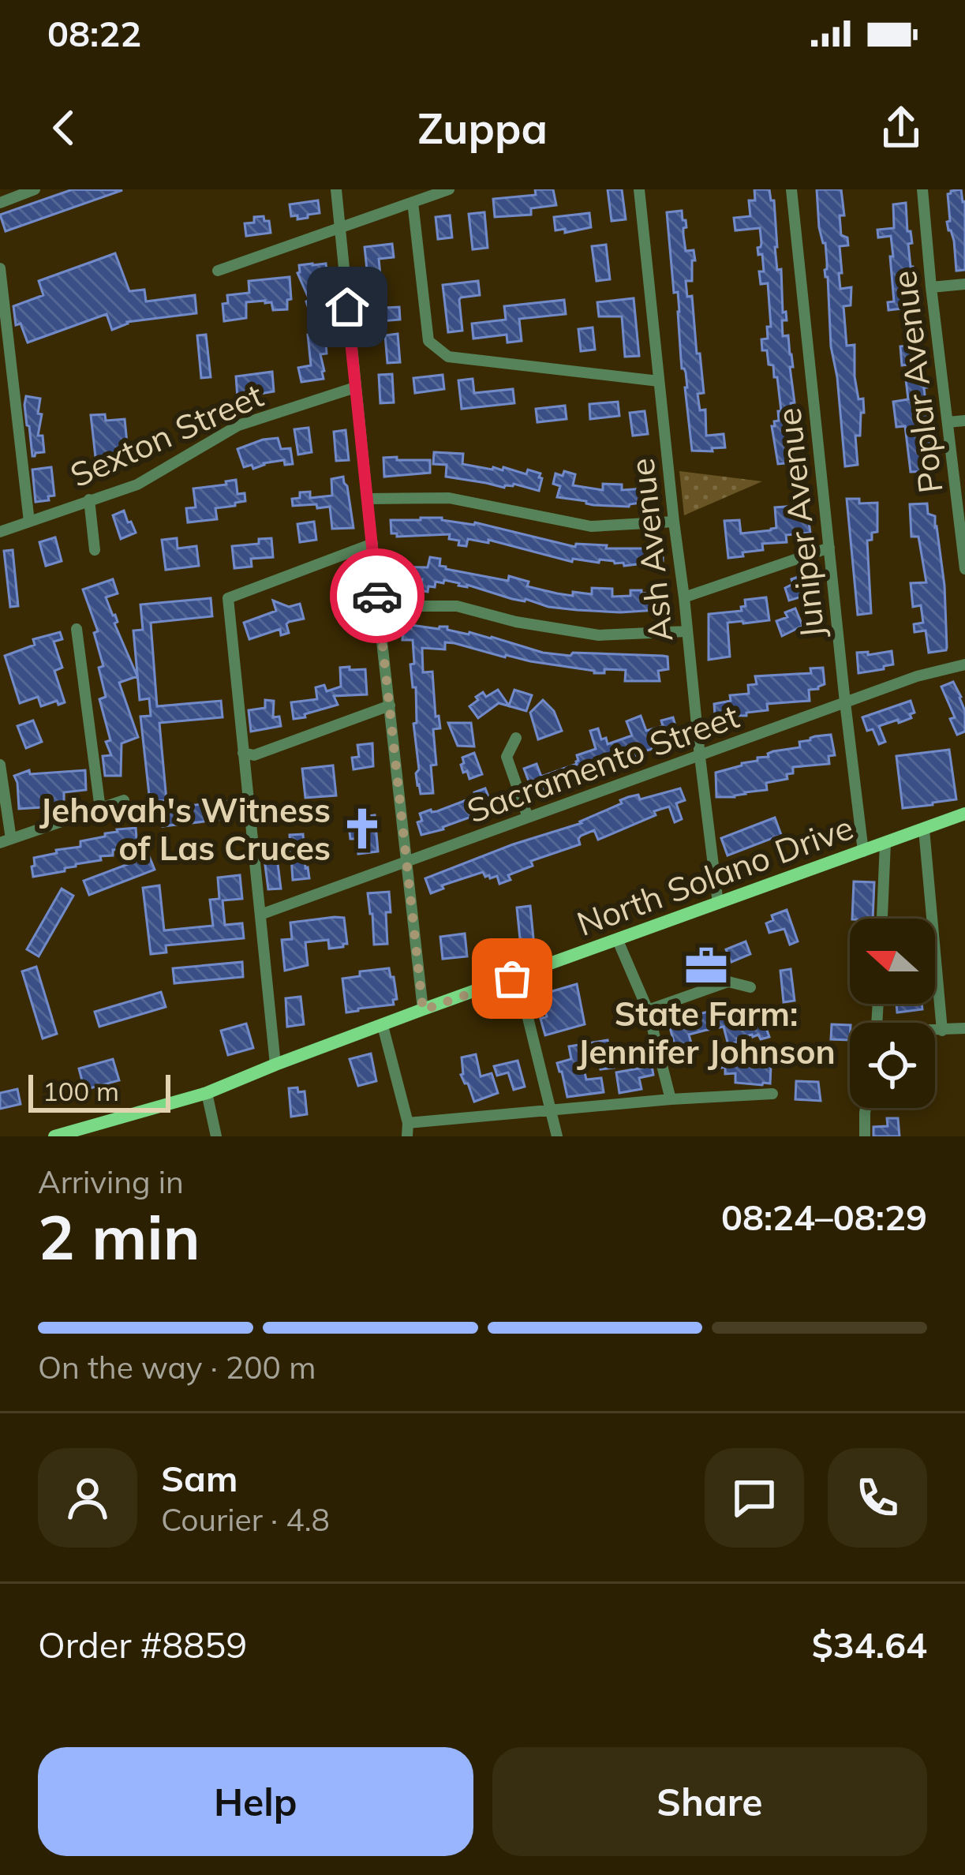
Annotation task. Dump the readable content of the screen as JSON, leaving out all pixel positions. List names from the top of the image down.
{
  "streets": {
    "main road": ["North Solano Drive"],
    "street": [
      "Poplar Avenue",
      "Sexton Street",
      "Juniper Avenue",
      "Ash Avenue",
      "Sacramento Street"
    ]
  },
  "crossings": [
    ["Juniper Avenue", "Sacramento Street"],
    ["Juniper Avenue", "North Solano Drive"],
    ["Ash Avenue", "Sacramento Street"],
    ["Ash Avenue", "North Solano Drive"]
  ],
  "places": {
    "church": ["Jehovah's Witness of Las Cruces"],
    "office": ["State Farm: Jennifer Johnson"]
  },
  "scale_bar": "100 m",
  "north": "left",
  "page": {
    "status": "08:22",
    "header": "Zuppa",
    "scale": "100 m",
    "heading": ["2 min", "Arriving in", "08:24–08:29"],
    "panel": [
      "Sam",
      "Courier · 4.8",
      "Order #8859",
      "$34.64"
    ],
    "bar": "On the way · 200 m",
    "buttons": ["Help", "Share"]
  }
}
